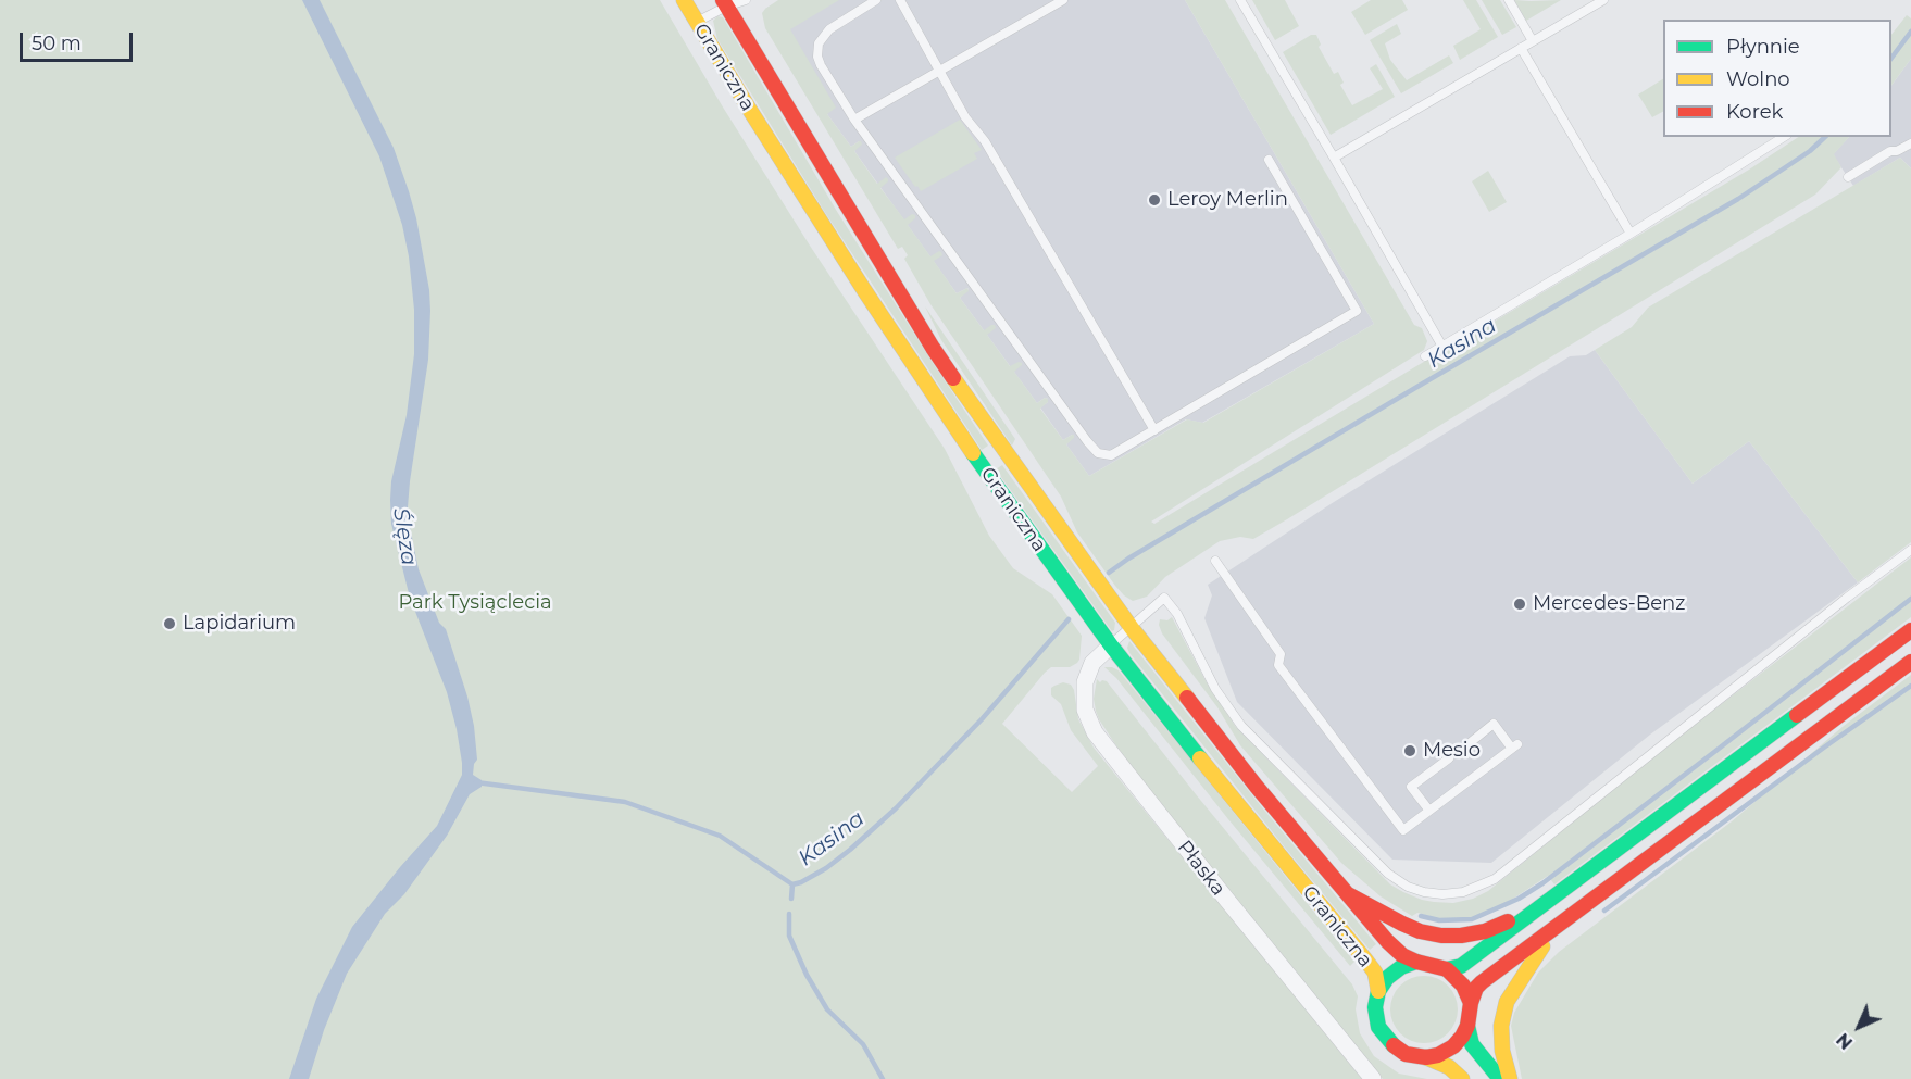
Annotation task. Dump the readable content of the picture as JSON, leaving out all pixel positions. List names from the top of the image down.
{
  "streets": {
    "main road": ["Graniczna"],
    "street": ["Płaska"]
  },
  "crossings": [
    ["Graniczna", "Płaska"]
  ],
  "water": ["Kasina", "Ślęza"],
  "parks": ["Park Tysiąclecia"],
  "places": [
    "Leroy Merlin",
    "Mercedes-Benz",
    "Lapidarium",
    "Mesio"
  ],
  "legend": ["Płynnie", "Wolno", "Korek"],
  "scale_bar": "50 m",
  "north": "bottom left"
}
